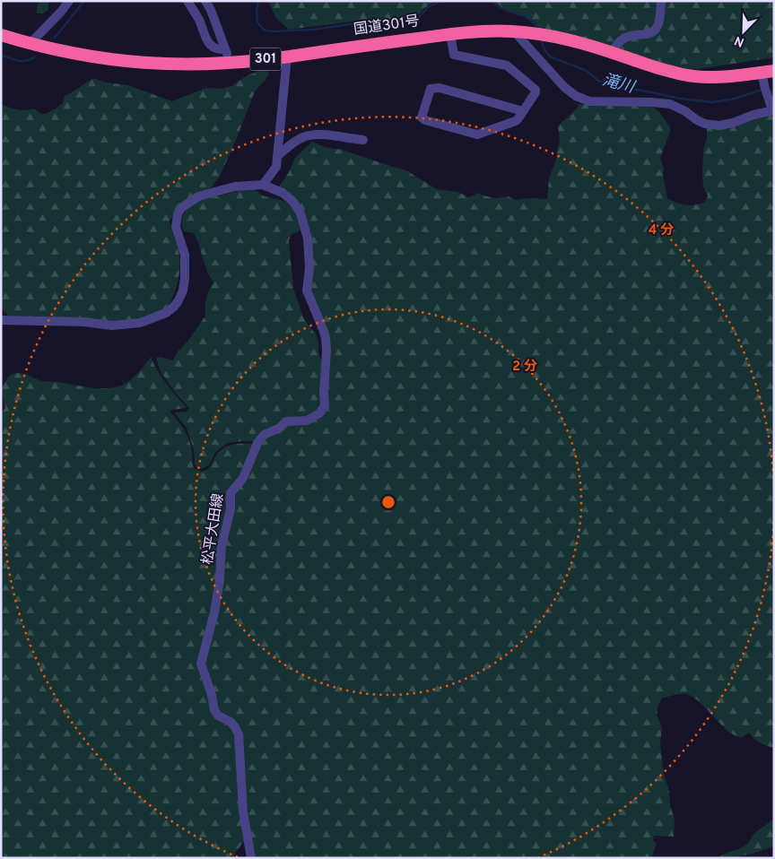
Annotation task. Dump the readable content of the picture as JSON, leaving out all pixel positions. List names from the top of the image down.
{
  "streets": {
    "highway": ["国道301号", "301"],
    "street": ["松平大田線"]
  },
  "water": ["滝川"],
  "north": "bottom left",
  "rings": ["4 分", "2 分"]
}
